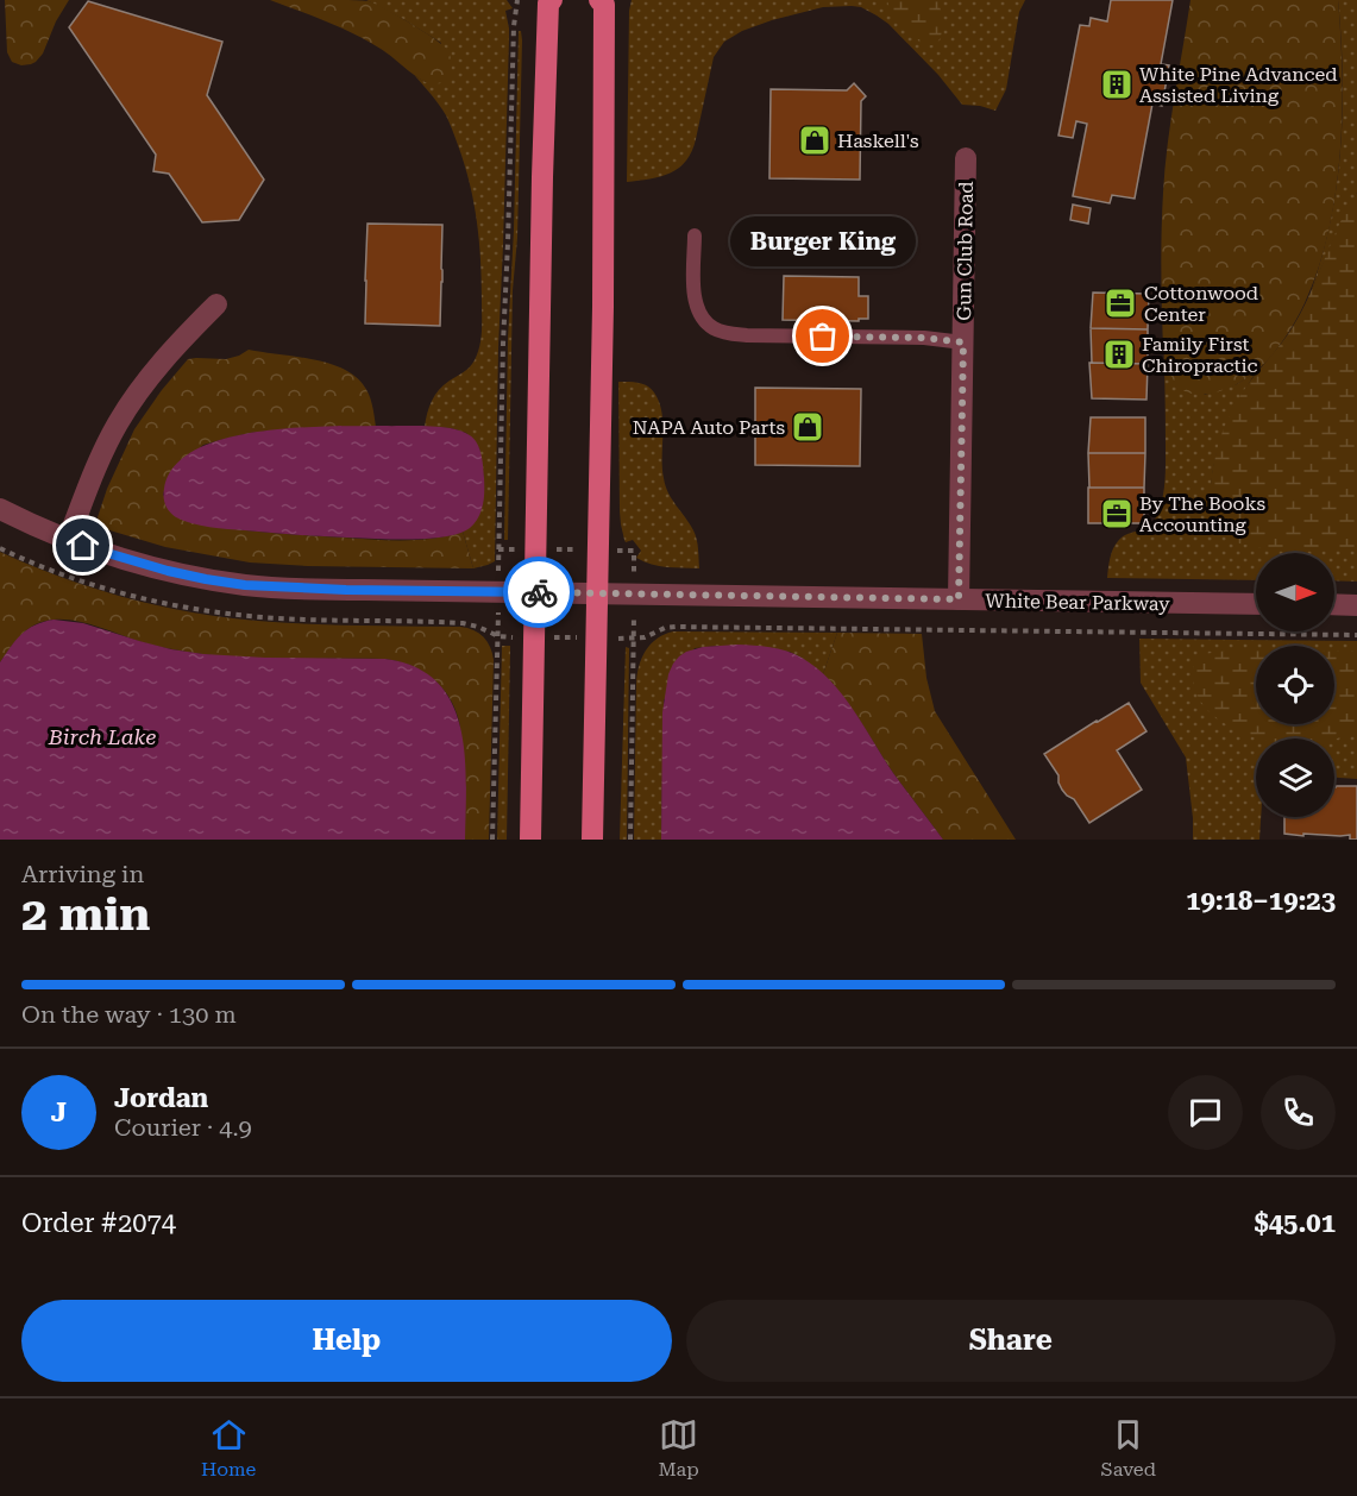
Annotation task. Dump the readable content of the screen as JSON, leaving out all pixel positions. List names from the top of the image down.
{
  "streets": {
    "street": ["Gun Club Road", "White Bear Parkway"]
  },
  "crossings": [
    ["Gun Club Road", "White Bear Parkway"]
  ],
  "water": ["Birch Lake"],
  "places": {
    "building": ["White Pine Advanced Assisted Living", "Family First Chiropractic"],
    "shop": ["Haskell's", "NAPA Auto Parts"],
    "office": ["Cottonwood Center", "By The Books Accounting"],
    "other": ["Burger King"]
  },
  "north": "right",
  "page": {
    "bubble": "Burger King",
    "heading": ["2 min", "Arriving in", "19:18–19:23"],
    "panel": [
      "Jordan",
      "Courier · 4.9",
      "Order #2074",
      "$45.01"
    ],
    "bar": "On the way · 130 m",
    "round": "J",
    "buttons": ["Help", "Share"],
    "tabs": ["Home", "Map", "Saved"]
  }
}
